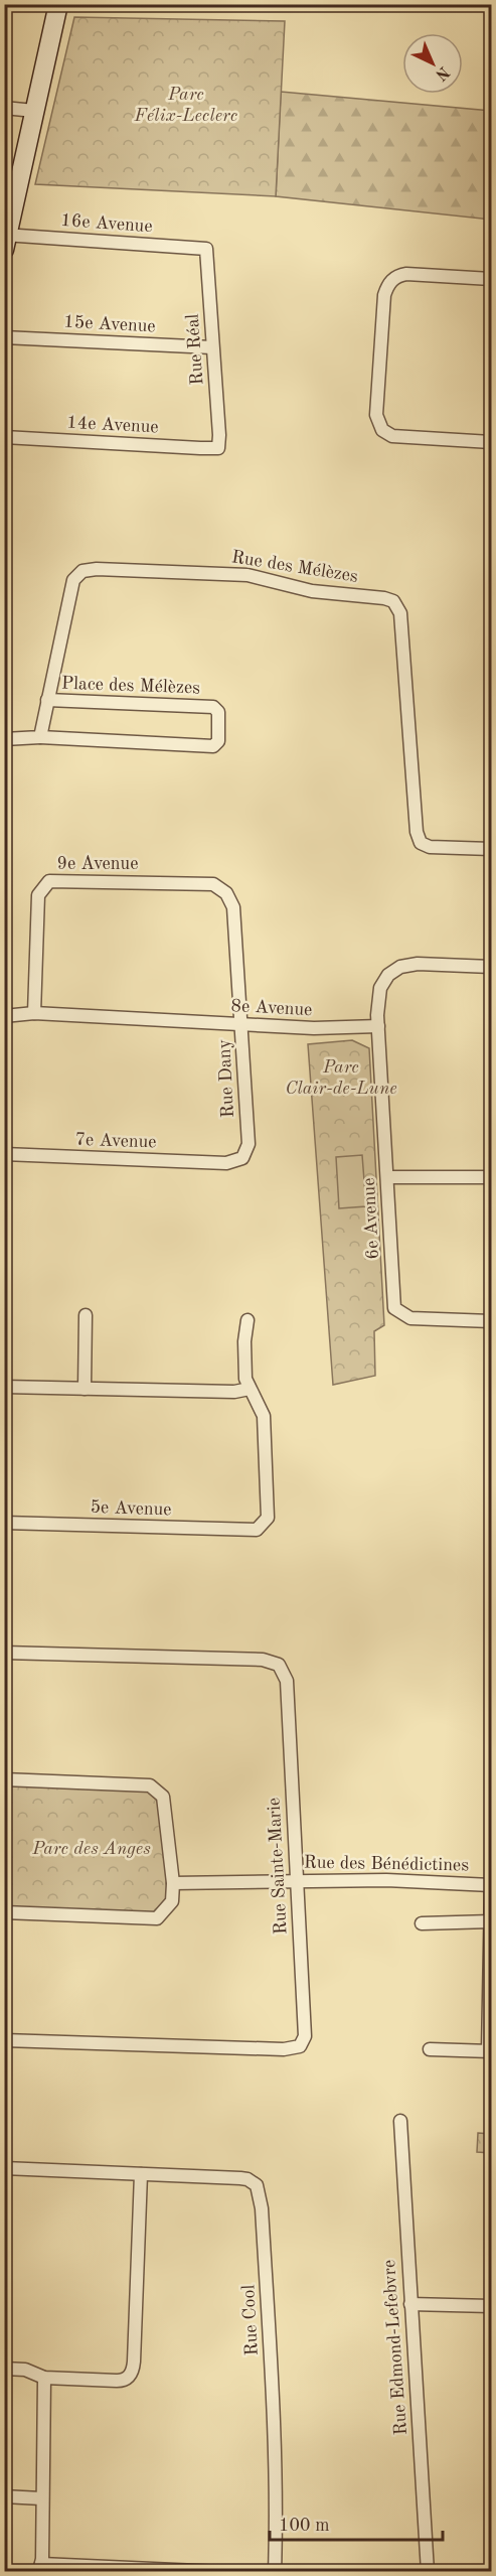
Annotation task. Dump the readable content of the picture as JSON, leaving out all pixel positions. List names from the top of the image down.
{
  "streets": {
    "street": [
      "16e Avenue",
      "15e Avenue",
      "Rue Réal",
      "14e Avenue",
      "Rue des Mélèzes",
      "Place des Mélèzes",
      "9e Avenue",
      "8e Avenue",
      "Rue Dany",
      "7e Avenue",
      "6e Avenue",
      "5e Avenue",
      "Rue des Bénédictines",
      "Rue Sainte-Marie",
      "Rue Cool",
      "Rue Edmond-Lefebvre"
    ]
  },
  "crossings": [
    ["16e Avenue", "Rue Réal"],
    ["15e Avenue", "Rue Réal"],
    ["Rue Réal", "14e Avenue"],
    ["Rue des Mélèzes", "Place des Mélèzes"],
    ["9e Avenue", "8e Avenue"],
    ["9e Avenue", "Rue Dany"],
    ["8e Avenue", "Rue Dany"],
    ["8e Avenue", "6e Avenue"],
    ["Rue Dany", "7e Avenue"],
    ["Rue des Bénédictines", "Rue Sainte-Marie"]
  ],
  "parks": ["Parc Félix-Leclerc", "Parc Clair-de-Lune", "Parc des Anges"],
  "scale_bar": "100 m",
  "north": "bottom right"
}
